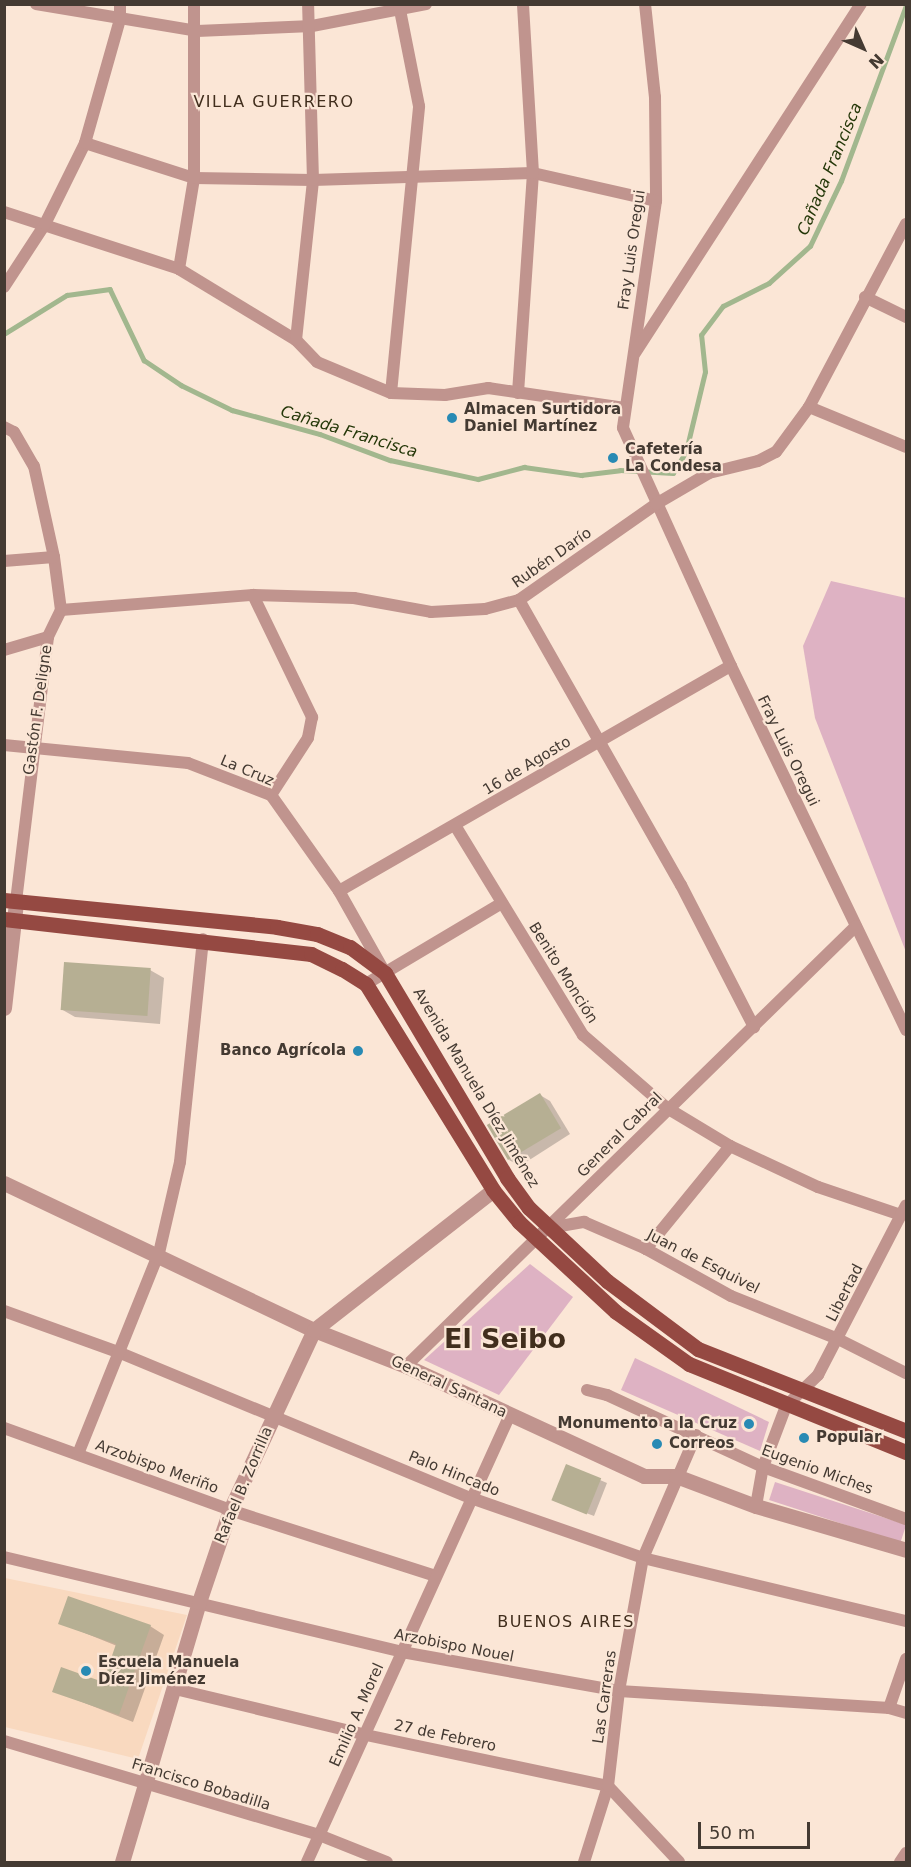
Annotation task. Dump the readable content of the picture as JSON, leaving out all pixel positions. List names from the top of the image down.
{
  "streets": {
    "main road": ["Avenida Manuela Díez Jiménez"],
    "street": [
      "Fray Luis Oregui",
      "Rubén Darío",
      "Gastón F. Deligne",
      "16 de Agosto",
      "La Cruz",
      "Benito Monción",
      "General Cabral",
      "Juan de Esquivel",
      "Libertad",
      "General Santana",
      "Arzobispo Meriño",
      "Eugenio Miches",
      "Palo Hincado",
      "Rafael B. Zorrilla",
      "Arzobispo Nouel",
      "Las Carreras",
      "Emilio A. Morel",
      "27 de Febrero",
      "Francisco Bobadilla"
    ]
  },
  "crossings": [
    ["Fray Luis Oregui", "Rubén Darío"],
    ["Fray Luis Oregui", "16 de Agosto"],
    ["Fray Luis Oregui", "General Cabral"],
    ["Rubén Darío", "Gastón F. Deligne"],
    ["Gastón F. Deligne", "La Cruz"],
    ["Gastón F. Deligne", "Avenida Manuela Díez Jiménez"],
    ["16 de Agosto", "La Cruz"],
    ["16 de Agosto", "Benito Monción"],
    ["La Cruz", "Avenida Manuela Díez Jiménez"],
    ["Benito Monción", "General Cabral"],
    ["Benito Monción", "Libertad"],
    ["Avenida Manuela Díez Jiménez", "General Cabral"],
    ["Avenida Manuela Díez Jiménez", "Juan de Esquivel"],
    ["Avenida Manuela Díez Jiménez", "Libertad"],
    ["General Cabral", "Juan de Esquivel"],
    ["General Cabral", "General Santana"],
    ["Juan de Esquivel", "Libertad"],
    ["General Santana", "Rafael B. Zorrilla"],
    ["General Santana", "Las Carreras"],
    ["General Santana", "Emilio A. Morel"],
    ["Arzobispo Meriño", "Rafael B. Zorrilla"],
    ["Arzobispo Meriño", "Emilio A. Morel"],
    ["Eugenio Miches", "Las Carreras"],
    ["Palo Hincado", "Rafael B. Zorrilla"],
    ["Palo Hincado", "Las Carreras"],
    ["Palo Hincado", "Emilio A. Morel"],
    ["Rafael B. Zorrilla", "Arzobispo Nouel"],
    ["Rafael B. Zorrilla", "27 de Febrero"],
    ["Rafael B. Zorrilla", "Francisco Bobadilla"],
    ["Arzobispo Nouel", "Las Carreras"],
    ["Arzobispo Nouel", "Emilio A. Morel"],
    ["Las Carreras", "27 de Febrero"],
    ["Emilio A. Morel", "27 de Febrero"],
    ["Emilio A. Morel", "Francisco Bobadilla"]
  ],
  "districts": ["VILLA GUERRERO", "El Seibo", "BUENOS AIRES"],
  "water": ["Cañada Francisca"],
  "places": [
    "Almacen Surtidora Daniel Martínez",
    "Cafetería La Condesa",
    "Banco Agrícola",
    "Monumento a la Cruz",
    "Popular",
    "Correos",
    "Escuela Manuela Díez Jiménez"
  ],
  "scale_bar": "50 m",
  "north": "bottom right"
}
